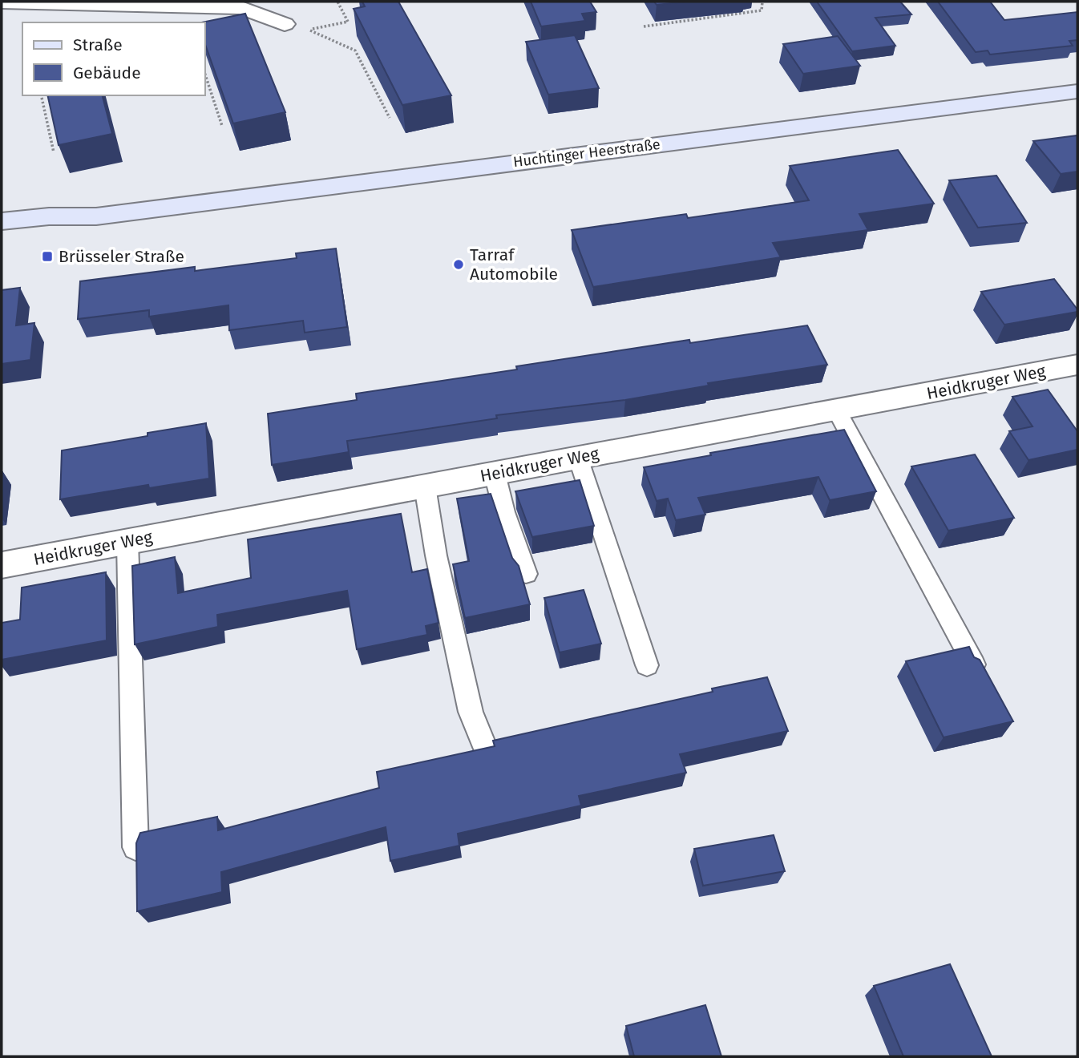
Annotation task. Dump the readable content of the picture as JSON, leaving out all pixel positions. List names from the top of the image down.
{
  "streets": {
    "main road": ["Huchtinger Heerstraße"],
    "street": ["Heidkruger Weg"]
  },
  "places": {
    "transit": ["Brüsseler Straße"],
    "other": ["Tarraf Automobile"]
  },
  "legend": ["Straße", "Gebäude"]
}
